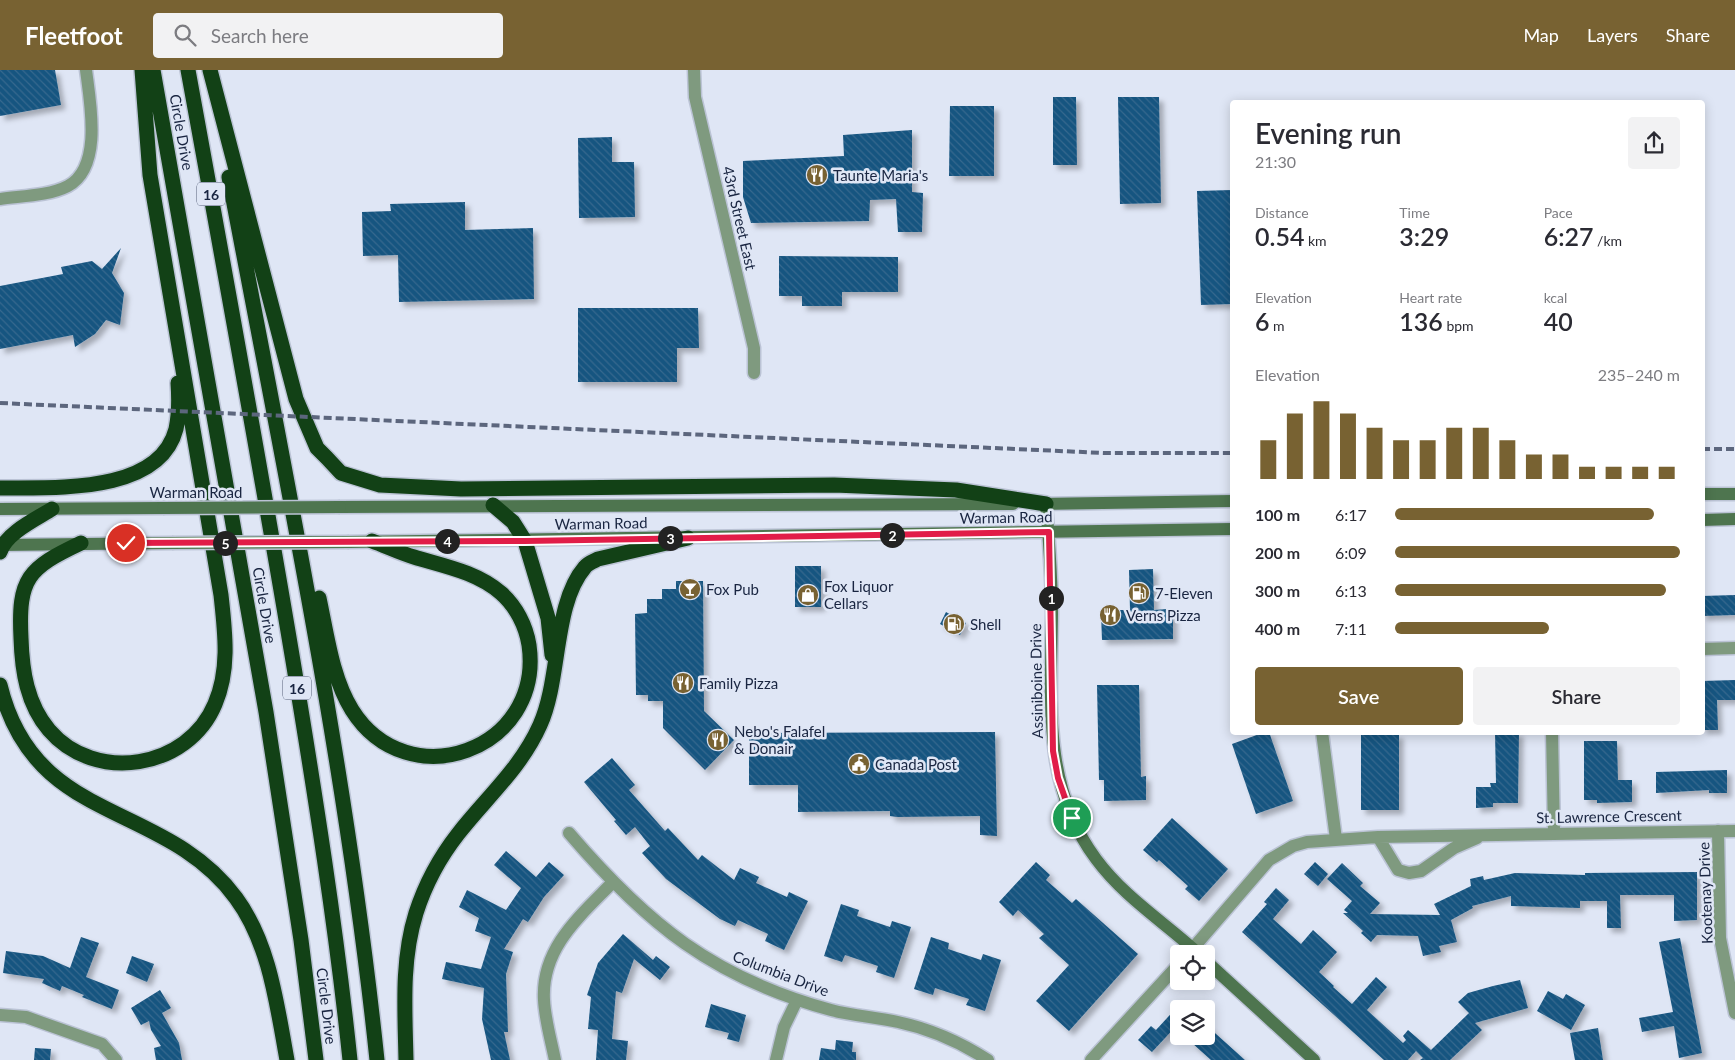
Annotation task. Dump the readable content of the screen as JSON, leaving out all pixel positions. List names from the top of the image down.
{
  "streets": {
    "highway": ["Circle Drive", "16"],
    "main road": ["Warman Road", "Assiniboine Drive"],
    "street": [
      "43rd Street East",
      "St. Lawrence Crescent",
      "Kootenay Drive",
      "Columbia Drive"
    ]
  },
  "crossings": [
    ["Warman Road", "Assiniboine Drive"],
    ["St. Lawrence Crescent", "Kootenay Drive"]
  ],
  "places": {
    "restaurant": [
      "Taunte Maria's",
      "Verns Pizza",
      "Family Pizza",
      "Nebo's Falafel & Donair"
    ],
    "bar": ["Fox Pub"],
    "fuel station": ["7-Eleven", "Shell"],
    "shop": ["Fox Liquor Cellars"],
    "public building": ["Canada Post"]
  },
  "page": {
    "header": "Fleetfoot",
    "search": "Search here",
    "nav": ["Map", "Layers", "Share"],
    "heading": ["Evening run", "21:30"],
    "stats": [
      ["Distance", "0.54 km"],
      ["Time", "3:29"],
      ["Pace", "6:27 /km"],
      ["Elevation", "6 m"],
      ["Heart rate", "136 bpm"],
      ["kcal", "40"]
    ],
    "chart": ["Elevation", "235–240 m"],
    "list": [
      {
        "name": "100 m",
        "note": "6:17"
      },
      {
        "name": "200 m",
        "note": "6:09"
      },
      {
        "name": "300 m",
        "note": "6:13"
      },
      {
        "name": "400 m",
        "note": "7:11"
      }
    ],
    "pins": [
      "2",
      "3",
      "4",
      "5",
      "1"
    ],
    "buttons": ["Save", "Share"]
  }
}
